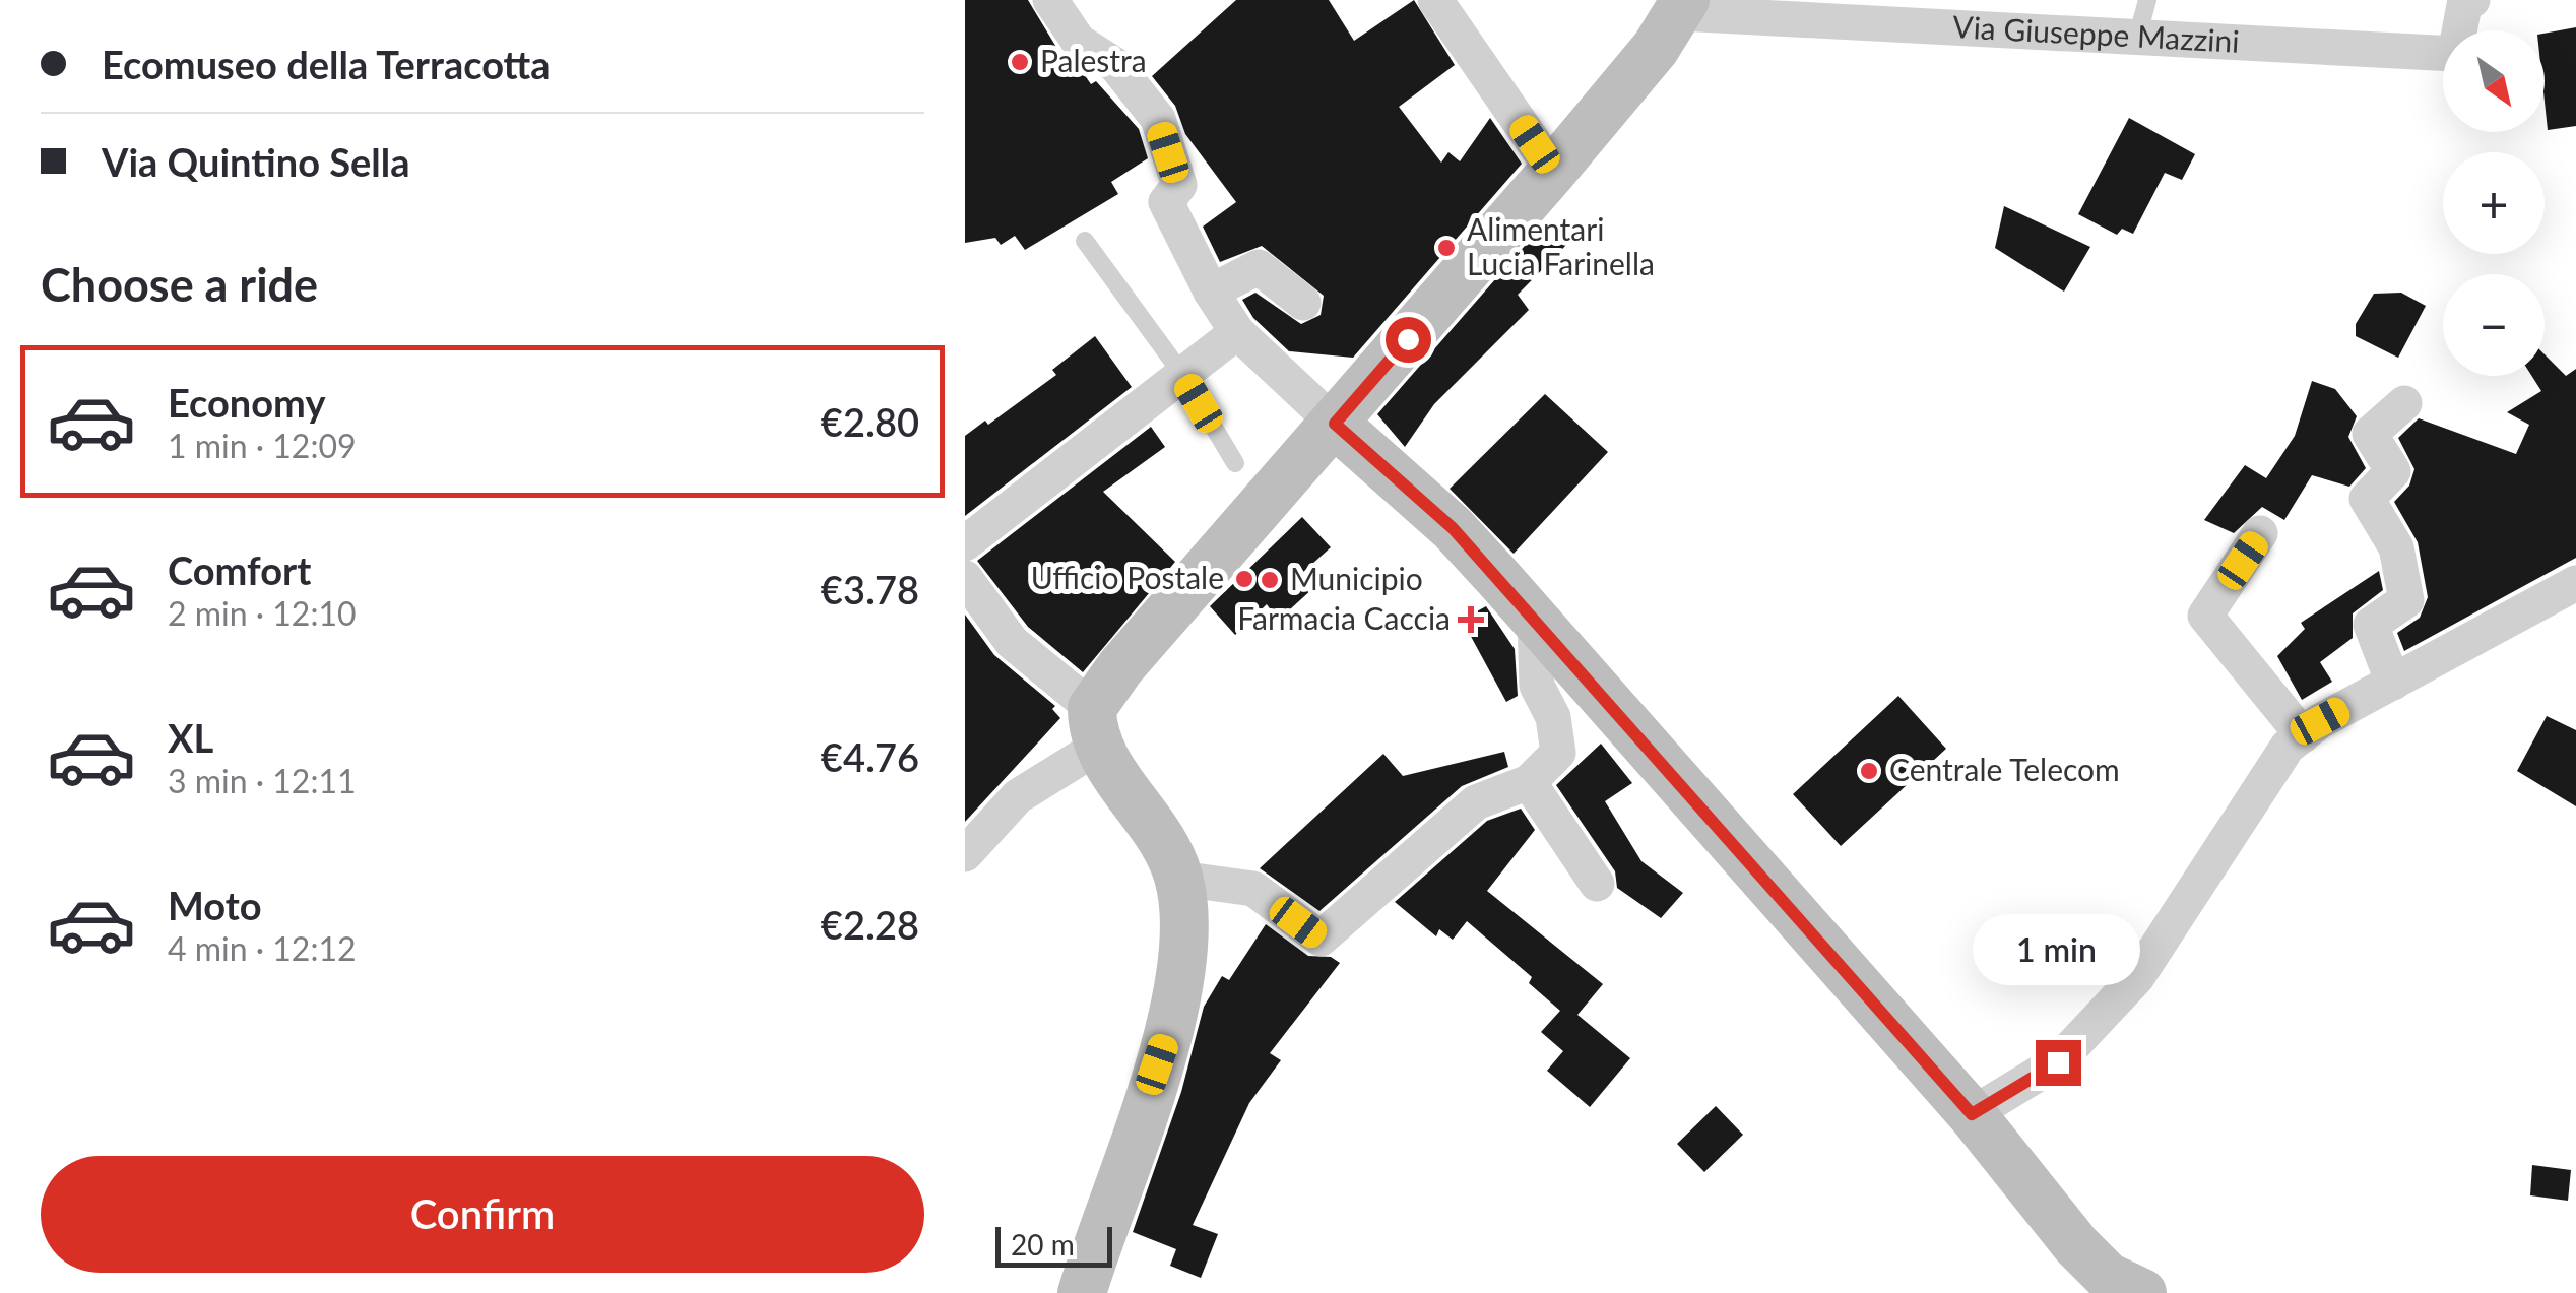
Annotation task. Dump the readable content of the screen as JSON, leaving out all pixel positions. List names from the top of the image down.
{
  "streets": {
    "street": ["Via Giuseppe Mazzini"]
  },
  "places": {
    "other": [
      "Palestra",
      "Alimentari Lucia Farinella",
      "Ufficio Postale",
      "Municipio",
      "Centrale Telecom"
    ],
    "health": ["Farmacia Caccia"]
  },
  "scale_bar": "20 m",
  "north": "bottom right",
  "page": {
    "banner": ["Ecomuseo della Terracotta", "Via Quintino Sella"],
    "map_buttons": ["+", "−"],
    "heading": "Choose a ride",
    "list": [
      {
        "name": "Economy",
        "note": "1 min · 12:09",
        "value": "€2.80"
      },
      {
        "name": "Comfort",
        "note": "2 min · 12:10",
        "value": "€3.78"
      },
      {
        "name": "XL",
        "note": "3 min · 12:11",
        "value": "€4.76"
      },
      {
        "name": "Moto",
        "note": "4 min · 12:12",
        "value": "€2.28"
      }
    ],
    "bubble": "1 min",
    "buttons": "Confirm",
    "scale": "20 m"
  }
}
